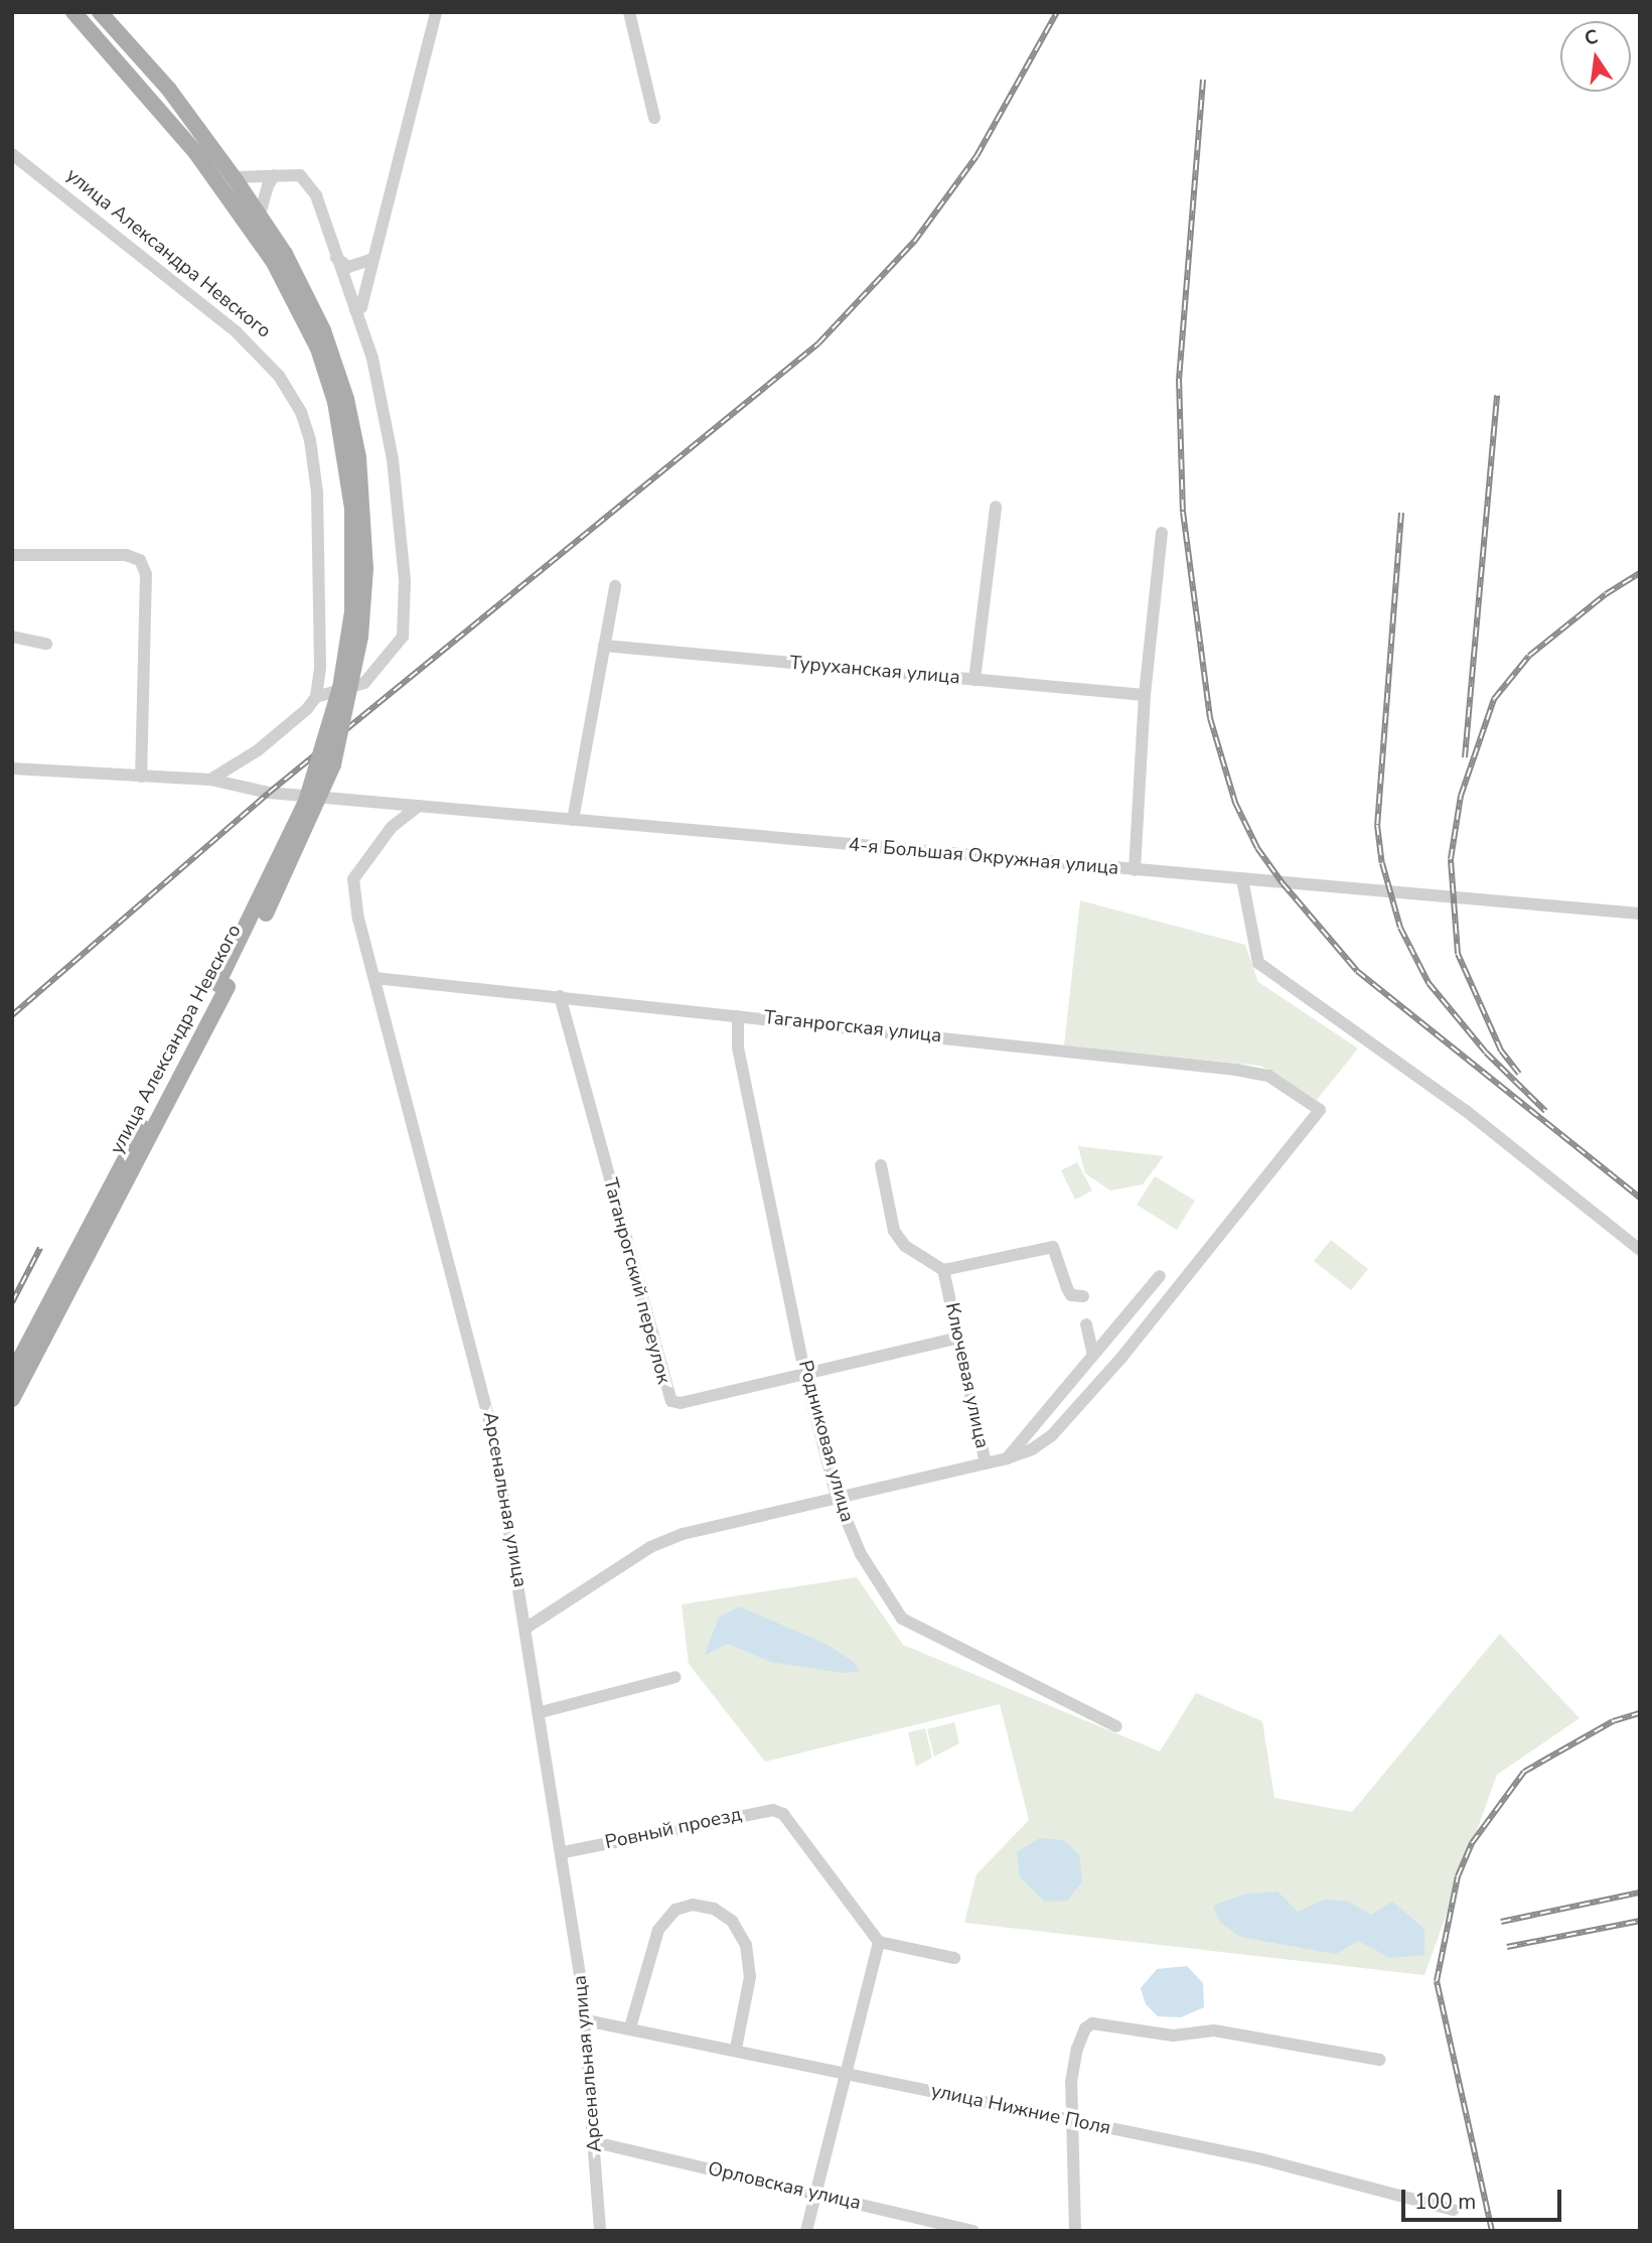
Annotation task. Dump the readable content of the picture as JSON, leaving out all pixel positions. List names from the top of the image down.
{
  "streets": {
    "main road": ["улица Александра Невского"],
    "street": [
      "Туруханская улица",
      "4-я Большая Окружная улица",
      "Таганрогская улица",
      "Таганрогский переулок",
      "Ключевая улица",
      "Родниковая улица",
      "Арсенальная улица",
      "Ровный проезд",
      "улица Нижние Поля",
      "Орловская улица"
    ]
  },
  "crossings": [
    ["4-я Большая Окружная улица", "Арсенальная улица"],
    ["Таганрогская улица", "Таганрогский переулок"],
    ["Таганрогская улица", "Родниковая улица"],
    ["Таганрогская улица", "Арсенальная улица"],
    ["Таганрогский переулок", "Ключевая улица"],
    ["Таганрогский переулок", "Родниковая улица"],
    ["Ключевая улица", "Родниковая улица"],
    ["Ключевая улица", "Арсенальная улица"],
    ["Арсенальная улица", "Ровный проезд"],
    ["Арсенальная улица", "улица Нижние Поля"],
    ["Арсенальная улица", "Орловская улица"]
  ],
  "scale_bar": "100 m",
  "north": "top"
}
